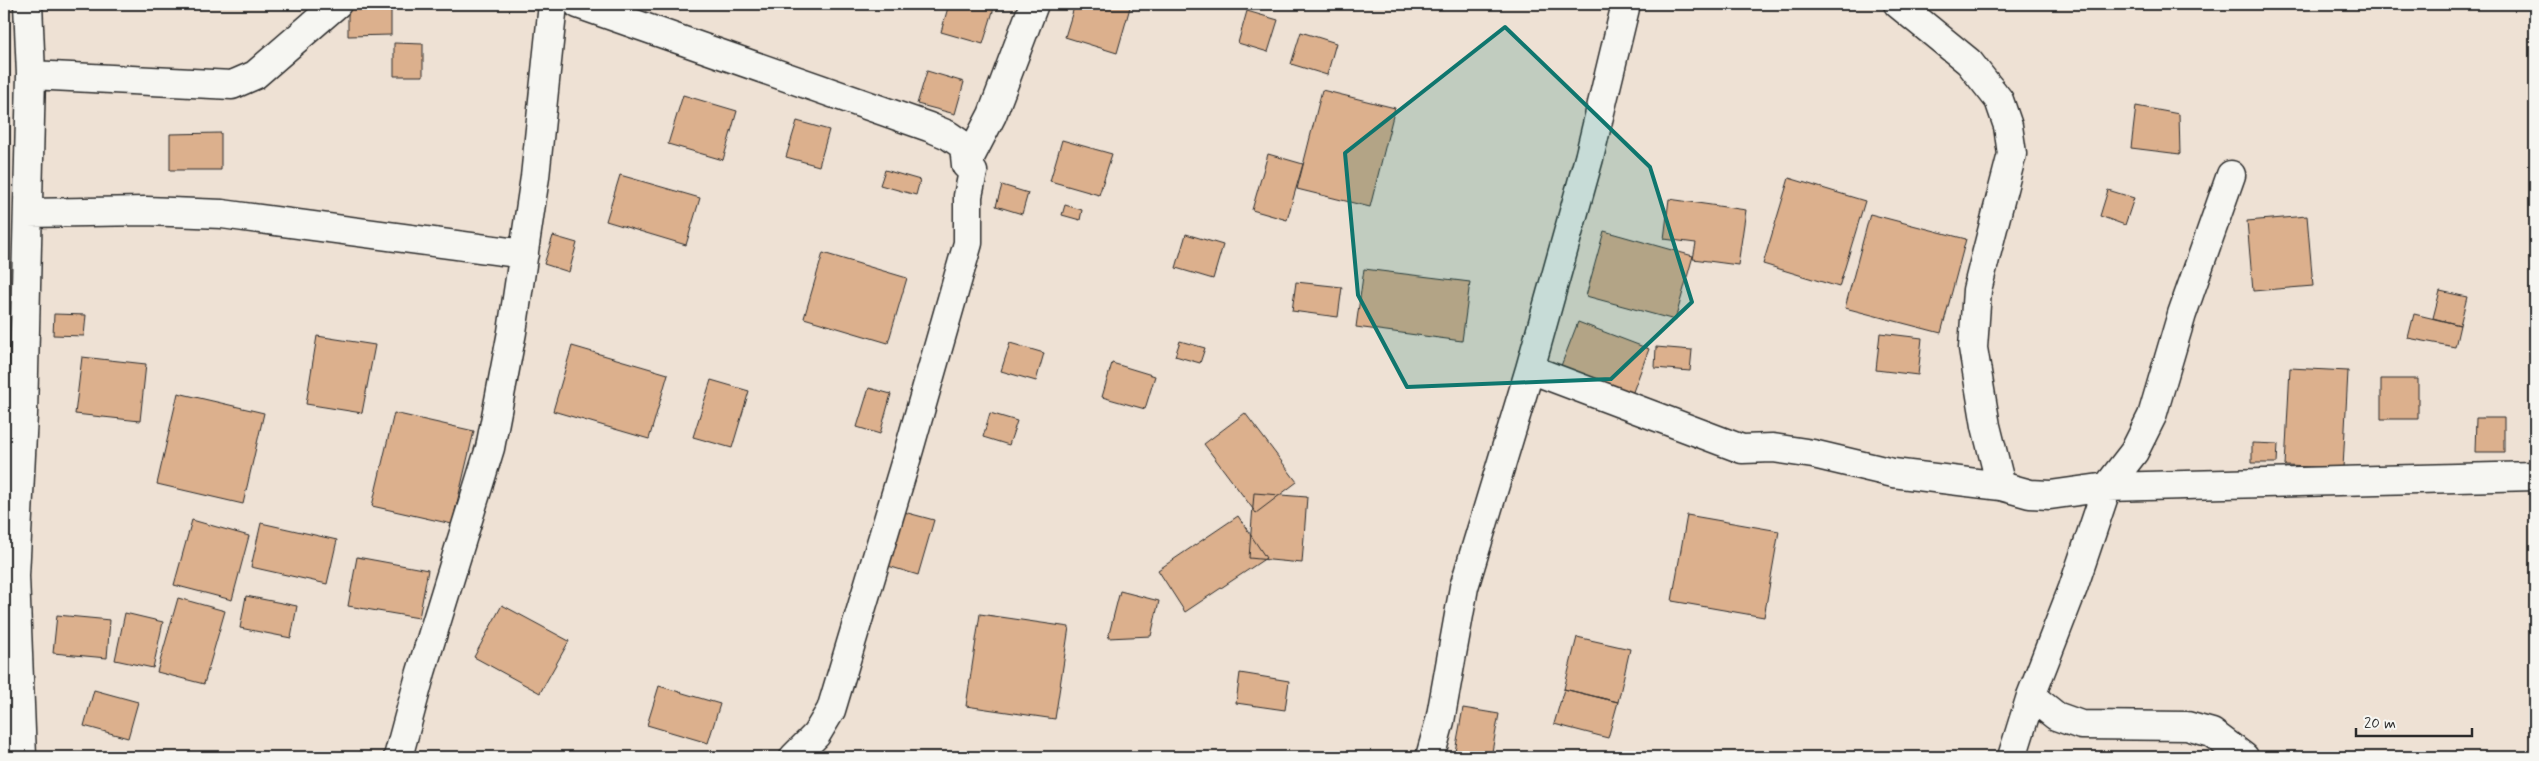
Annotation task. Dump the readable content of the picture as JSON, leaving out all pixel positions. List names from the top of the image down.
{
  "scale_bar": "20 m"
}
